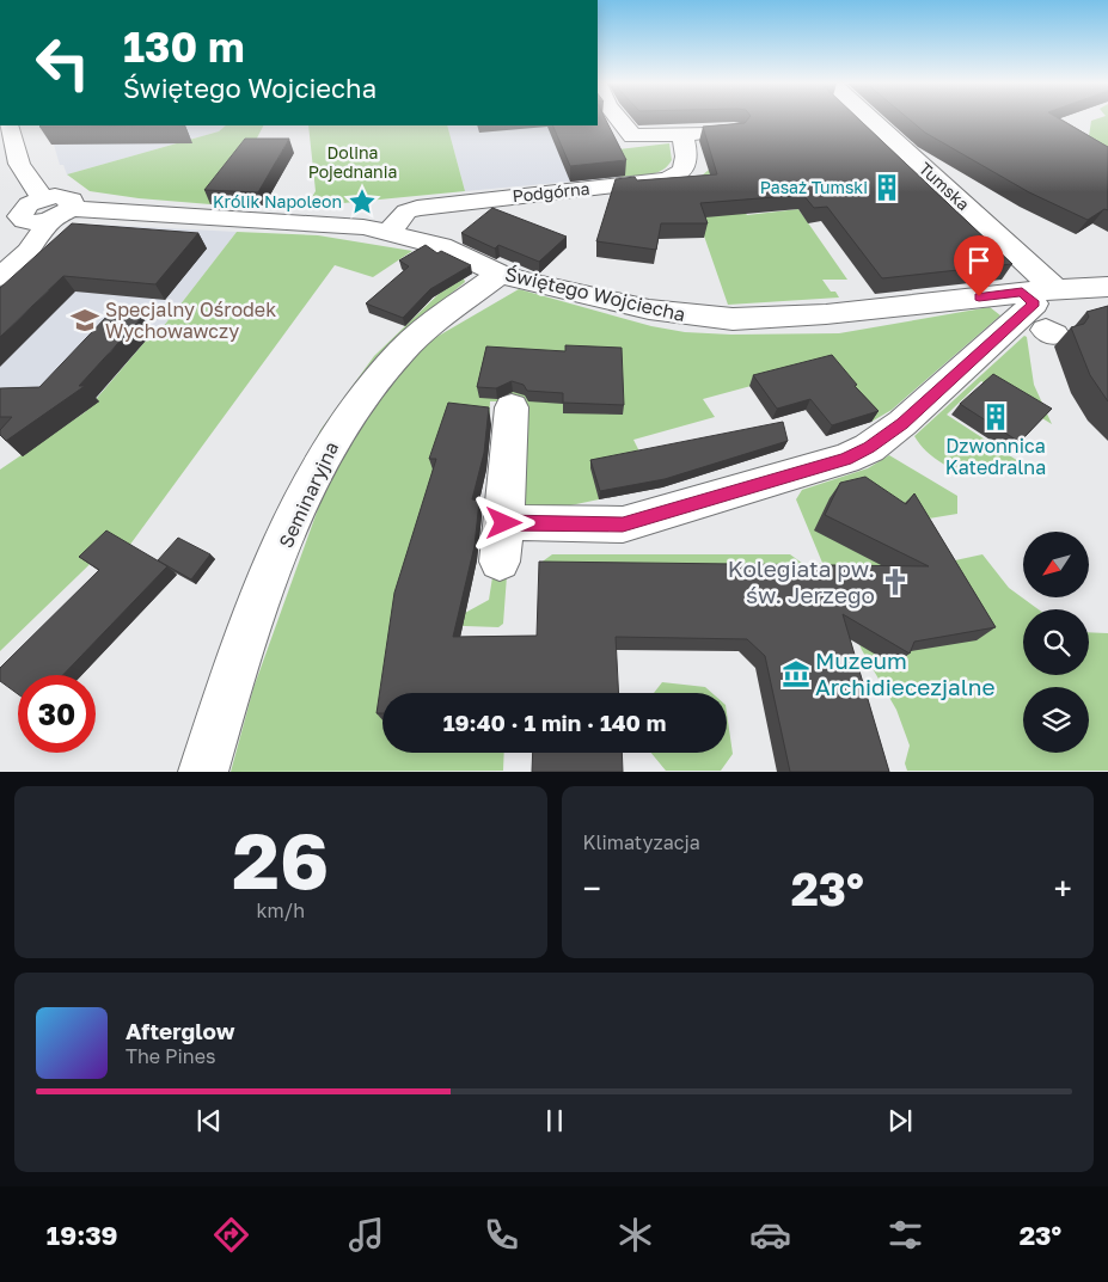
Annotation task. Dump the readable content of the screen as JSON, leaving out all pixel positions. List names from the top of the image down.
{
  "streets": {
    "street": [
      "Tumska",
      "Podgórna",
      "Świętego Wojciecha",
      "Seminaryjna"
    ]
  },
  "crossings": [
    ["Tumska", "Świętego Wojciecha"],
    ["Podgórna", "Świętego Wojciecha"],
    ["Świętego Wojciecha", "Seminaryjna"]
  ],
  "parks": ["Dolina Pojednania"],
  "places": {
    "building": ["Pasaż Tumski", "Dzwonnica Katedralna"],
    "place": ["Królik Napoleon"],
    "school or university": ["Specjalny Ośrodek Wychowawczy"],
    "church": ["Kolegiata pw. św. Jerzego"],
    "museum": ["Muzeum Archidiecezjalne"]
  },
  "north": "bottom left",
  "page": {
    "turn": ["130 m", "Świętego Wojciecha"],
    "limit": "30",
    "trip": "19:40 · 1 min · 140 m",
    "tile": [
      ["26", "km/h"],
      "Klimatyzacja"
    ],
    "heat": ["−", "23°", "+"],
    "song": ["Afterglow", "The Pines"],
    "tabs": ["19:39", "23°"]
  }
}
